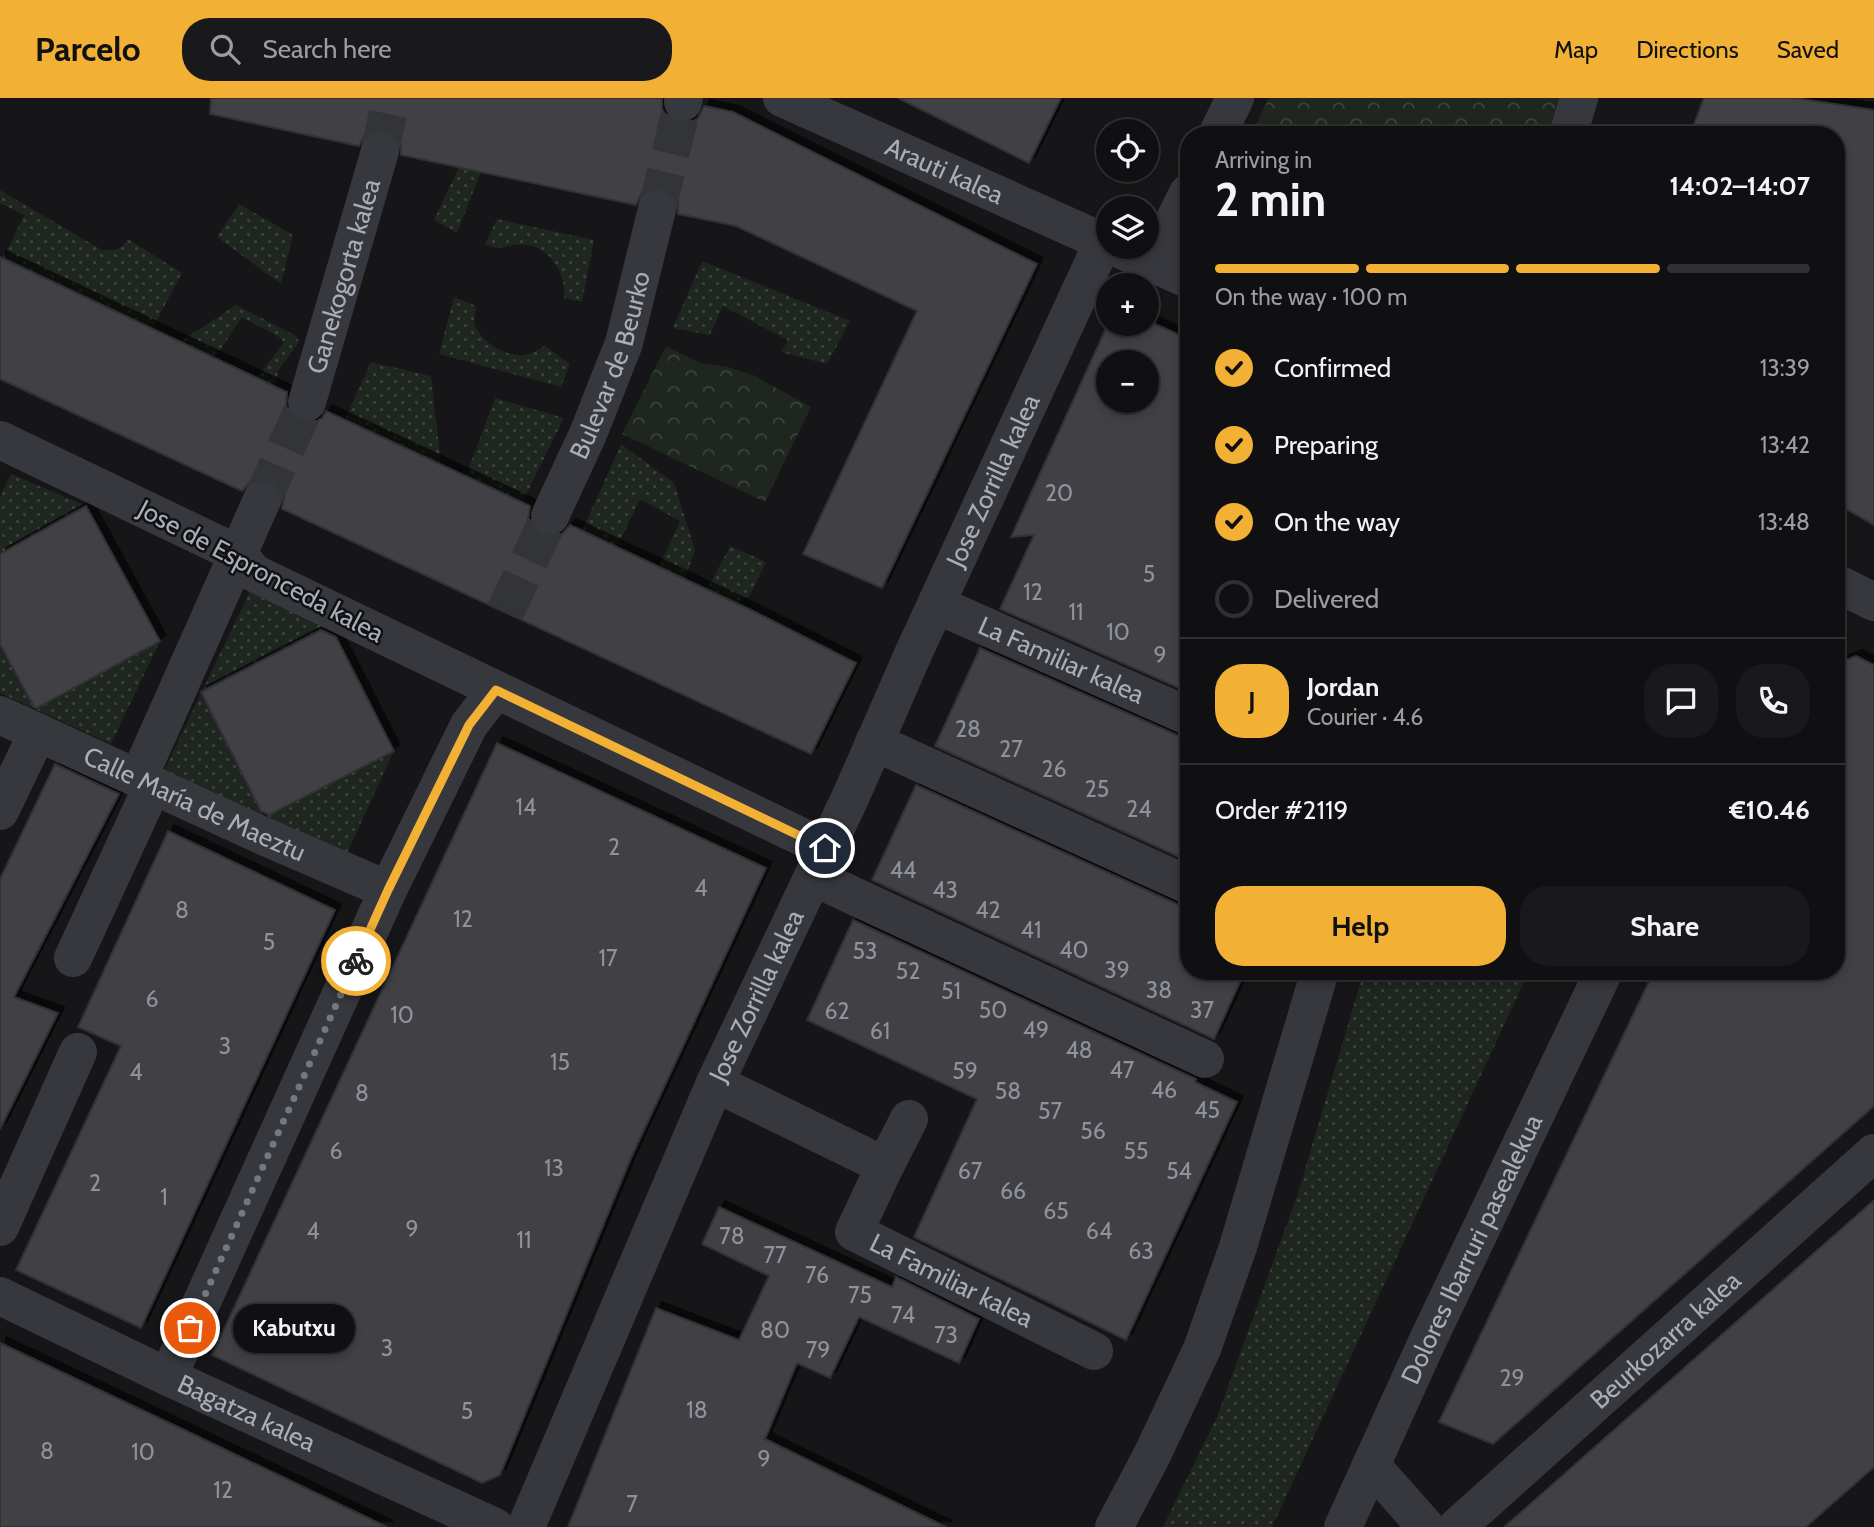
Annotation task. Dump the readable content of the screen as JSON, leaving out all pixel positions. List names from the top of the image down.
{
  "streets": {
    "street": [
      "Arauti kalea",
      "Ganekogorta kalea",
      "Bulevar de Beurko",
      "Jose Zorrilla kalea",
      "Jose de Espronceda kalea",
      "La Familiar kalea",
      "Calle María de Maeztu",
      "Dolores Ibarruri pasealekua",
      "Beurkozarra kalea",
      "Bagatza kalea"
    ]
  },
  "crossings": [
    ["Jose Zorrilla kalea", "Jose de Espronceda kalea"],
    ["Jose Zorrilla kalea", "La Familiar kalea"]
  ],
  "places": ["Kabutxu"],
  "house_numbers": [
    "20",
    "5",
    "12",
    "11",
    "10",
    "9",
    "28",
    "27",
    "26",
    "25",
    "14",
    "24",
    "2",
    "44",
    "4",
    "43",
    "8",
    "42",
    "12",
    "41",
    "5",
    "40",
    "53",
    "17",
    "39",
    "52",
    "38",
    "51",
    "6",
    "50",
    "37",
    "62",
    "10",
    "49",
    "61",
    "3",
    "48",
    "15",
    "47",
    "59",
    "4",
    "46",
    "58",
    "8",
    "45",
    "57",
    "56",
    "6",
    "55",
    "13",
    "67",
    "54",
    "2",
    "66",
    "1",
    "65",
    "9",
    "4",
    "64",
    "78",
    "11",
    "63",
    "77",
    "76",
    "75",
    "74",
    "80",
    "73",
    "3",
    "79",
    "29",
    "18",
    "5",
    "8",
    "10",
    "9",
    "12",
    "7"
  ],
  "page": {
    "header": "Parcelo",
    "search": "Search here",
    "nav": ["Map", "Directions", "Saved"],
    "map_buttons": ["+", "−"],
    "heading": ["2 min", "Arriving in", "14:02–14:07"],
    "panel": [
      "Jordan",
      "Courier · 4.6",
      "Order #2119",
      "€10.46"
    ],
    "bar": "On the way · 100 m",
    "list": [
      ["Confirmed", "13:39"],
      ["Preparing", "13:42"],
      ["On the way", "13:48"],
      "Delivered"
    ],
    "round": "J",
    "buttons": ["Help", "Share"],
    "bubble": "Kabutxu"
  }
}
